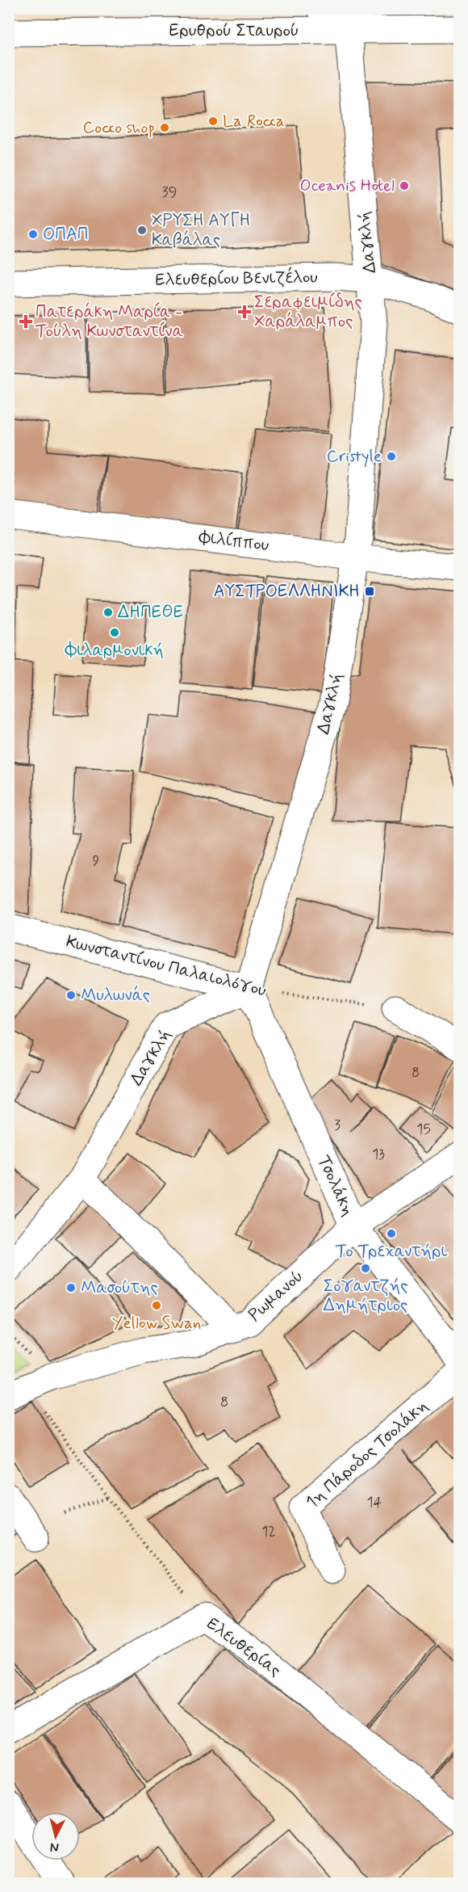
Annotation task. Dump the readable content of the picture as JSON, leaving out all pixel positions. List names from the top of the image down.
{
  "streets": {
    "street": [
      "Ερυθρού Σταυρού",
      "Δαγκλή",
      "Ελευθερίου Βενιζέλου",
      "Φιλίππου",
      "Κωνσταντίνου Παλαιολόγου",
      "Τσολάκη",
      "Ρωμανού",
      "1η Πάροδος Τσολάκη",
      "Ελευθερίας"
    ]
  },
  "crossings": [
    ["Ερυθρού Σταυρού", "Δαγκλή"],
    ["Δαγκλή", "Ελευθερίου Βενιζέλου"],
    ["Δαγκλή", "Φιλίππου"],
    ["Δαγκλή", "Κωνσταντίνου Παλαιολόγου"],
    ["Δαγκλή", "Τσολάκη"],
    ["Κωνσταντίνου Παλαιολόγου", "Τσολάκη"],
    ["Τσολάκη", "Ρωμανού"]
  ],
  "places": {
    "other": [
      "La Rocca",
      "Cocco shop",
      "Oceanis Hotel",
      "ΧΡΥΣΗ ΑΥΓΗ Καβάλας",
      "ΟΠΑΠ",
      "Cristyle",
      "ΔΗΠΕΘΕ",
      "Φιλαρμονική",
      "Μυλωνάς",
      "Το Τρεχαντήρι",
      "Σογαντζής Δημήτριος",
      "Μασούτης",
      "Yellow Swan"
    ],
    "health": ["Σεραφειμίδης Χαράλαμπος", "Πατεράκη Μαρία - Τούλη Κωνσταντίνα"],
    "transit": ["ΑΥΣΤΡΟΕΛΛΗΝΙΚΗ"]
  },
  "house_numbers": [
    "39",
    "9",
    "8",
    "3",
    "15",
    "13",
    "8",
    "14",
    "12"
  ],
  "north": "bottom"
}
